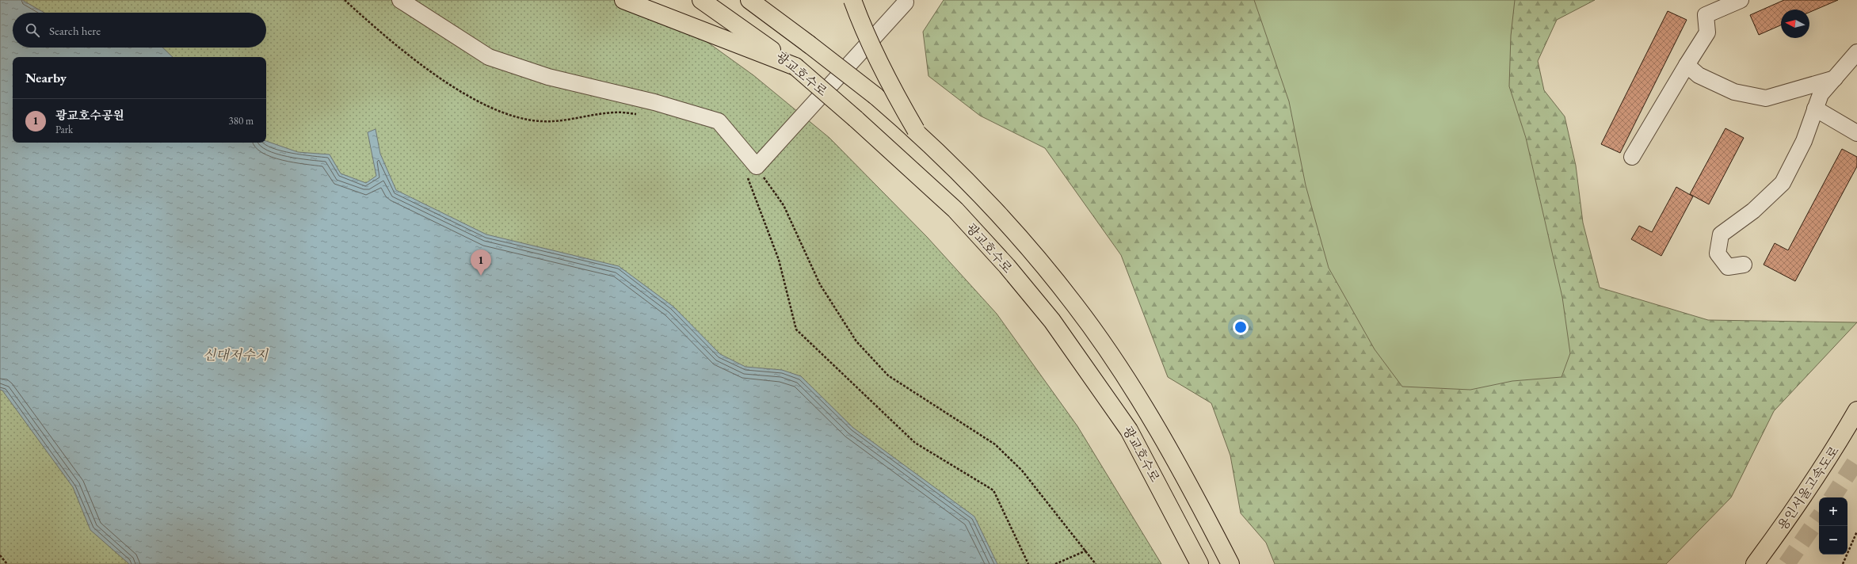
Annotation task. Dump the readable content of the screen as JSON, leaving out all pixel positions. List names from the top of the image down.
{
  "streets": {
    "main road": ["광교호수로", "용인서울고속도로"]
  },
  "water": ["신대저수지"],
  "north": "left",
  "page": {
    "search": "Search here",
    "heading": "Nearby",
    "list": [
      {
        "mark": "1",
        "name": "광교호수공원",
        "note": "Park",
        "value": "380 m"
      }
    ],
    "pins": "1",
    "map_buttons": ["+", "−"]
  }
}
